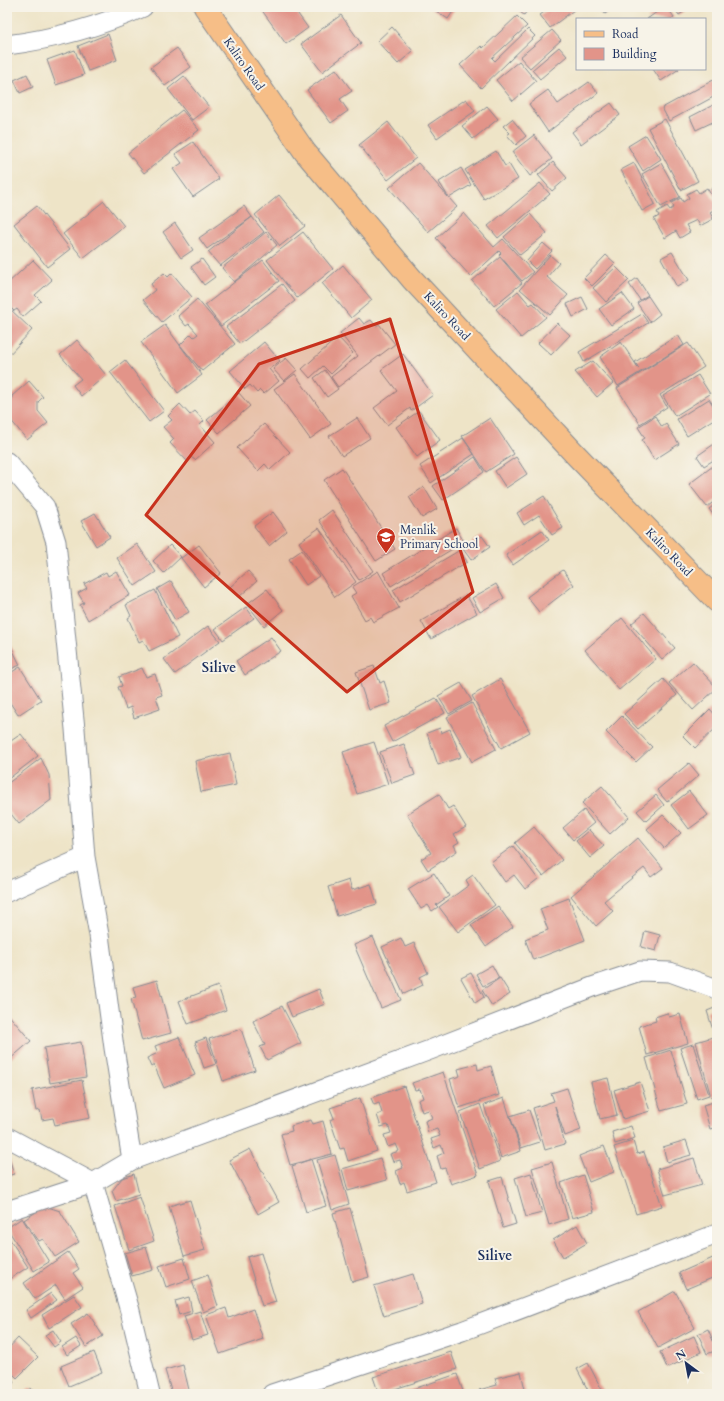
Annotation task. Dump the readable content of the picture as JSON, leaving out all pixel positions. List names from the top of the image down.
{
  "streets": {
    "main road": ["Kaliro Road"]
  },
  "districts": ["Silive", "Silive"],
  "places": {
    "school or university": ["Menlik Primary School"]
  },
  "legend": ["Road", "Building"],
  "north": "top left"
}
